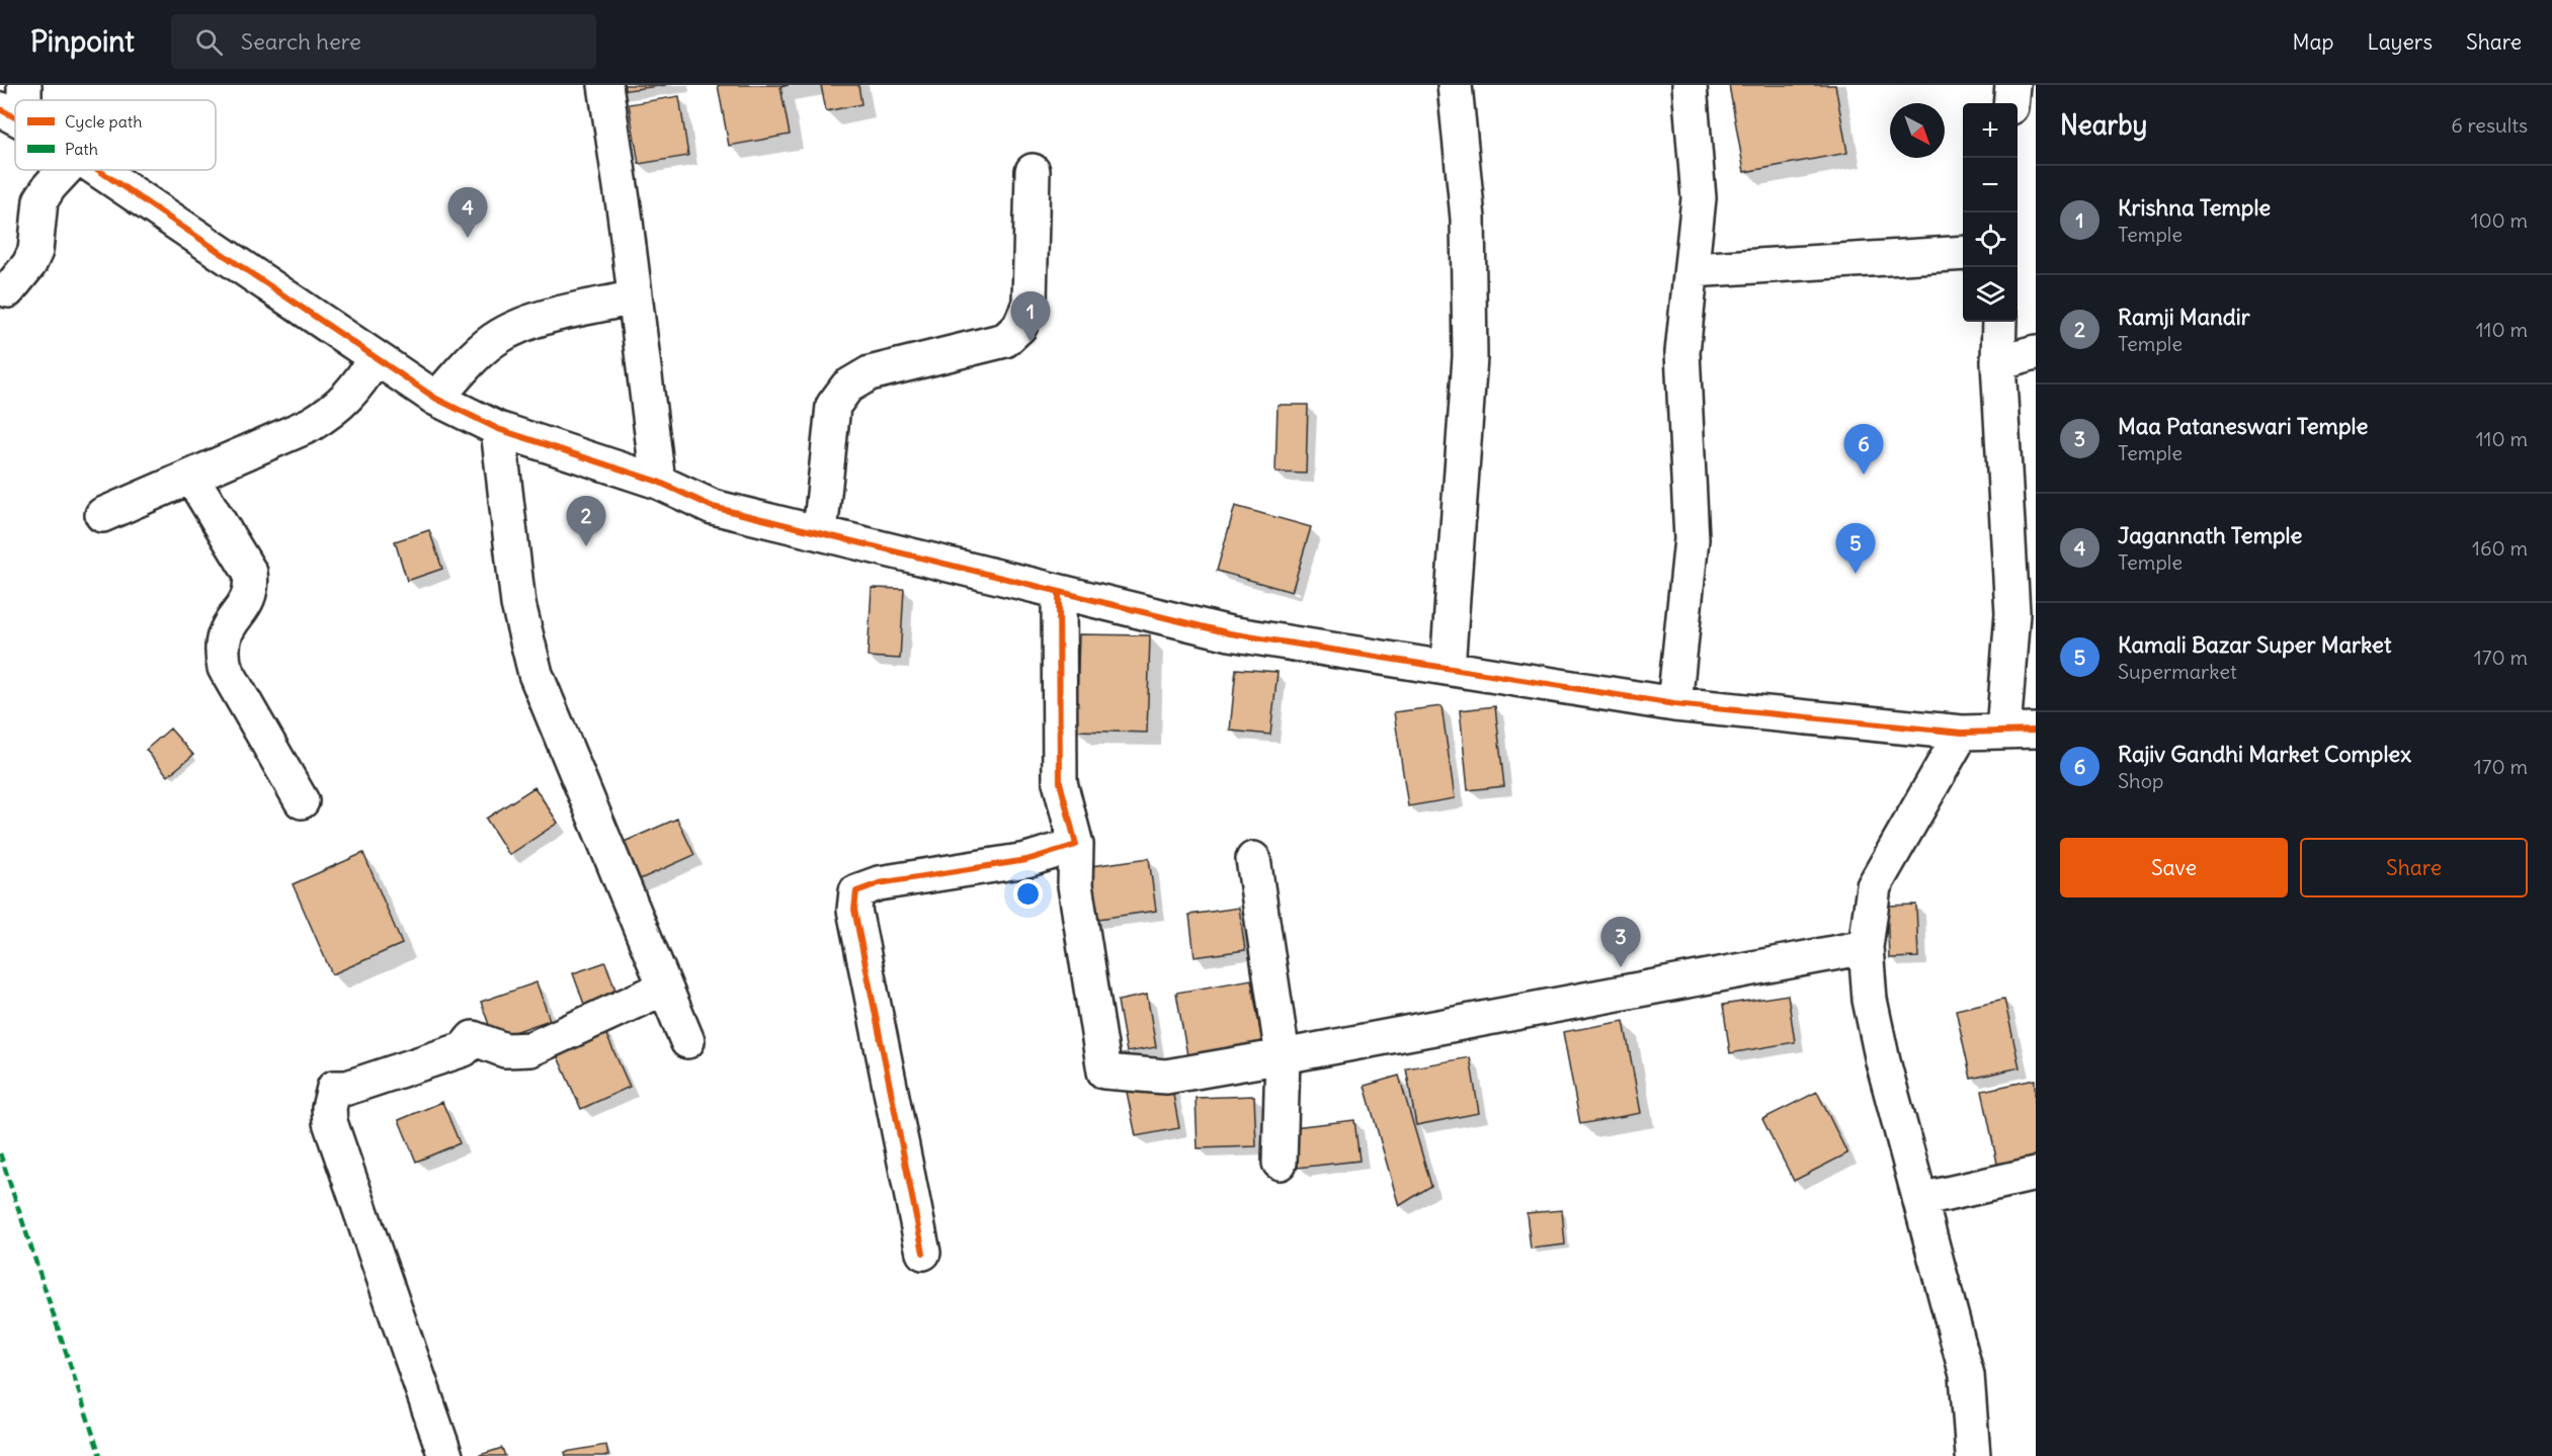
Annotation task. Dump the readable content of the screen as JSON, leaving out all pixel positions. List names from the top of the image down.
{
  "legend": ["Cycle path", "Path"],
  "north": "bottom right",
  "page": {
    "header": "Pinpoint",
    "search": "Search here",
    "nav": ["Map", "Layers", "Share"],
    "heading": ["Nearby", "6 results"],
    "map_buttons": ["+", "−"],
    "list": [
      {
        "mark": "1",
        "name": "Krishna Temple",
        "note": "Temple",
        "value": "100 m"
      },
      {
        "mark": "2",
        "name": "Ramji Mandir",
        "note": "Temple",
        "value": "110 m"
      },
      {
        "mark": "3",
        "name": "Maa Pataneswari Temple",
        "note": "Temple",
        "value": "110 m"
      },
      {
        "mark": "4",
        "name": "Jagannath Temple",
        "note": "Temple",
        "value": "160 m"
      },
      {
        "mark": "5",
        "name": "Kamali Bazar Super Market",
        "note": "Supermarket",
        "value": "170 m"
      },
      {
        "mark": "6",
        "name": "Rajiv Gandhi Market Complex",
        "note": "Shop",
        "value": "170 m"
      }
    ],
    "pins": [
      "4",
      "1",
      "6",
      "2",
      "5",
      "3"
    ],
    "buttons": ["Save", "Share"]
  }
}
